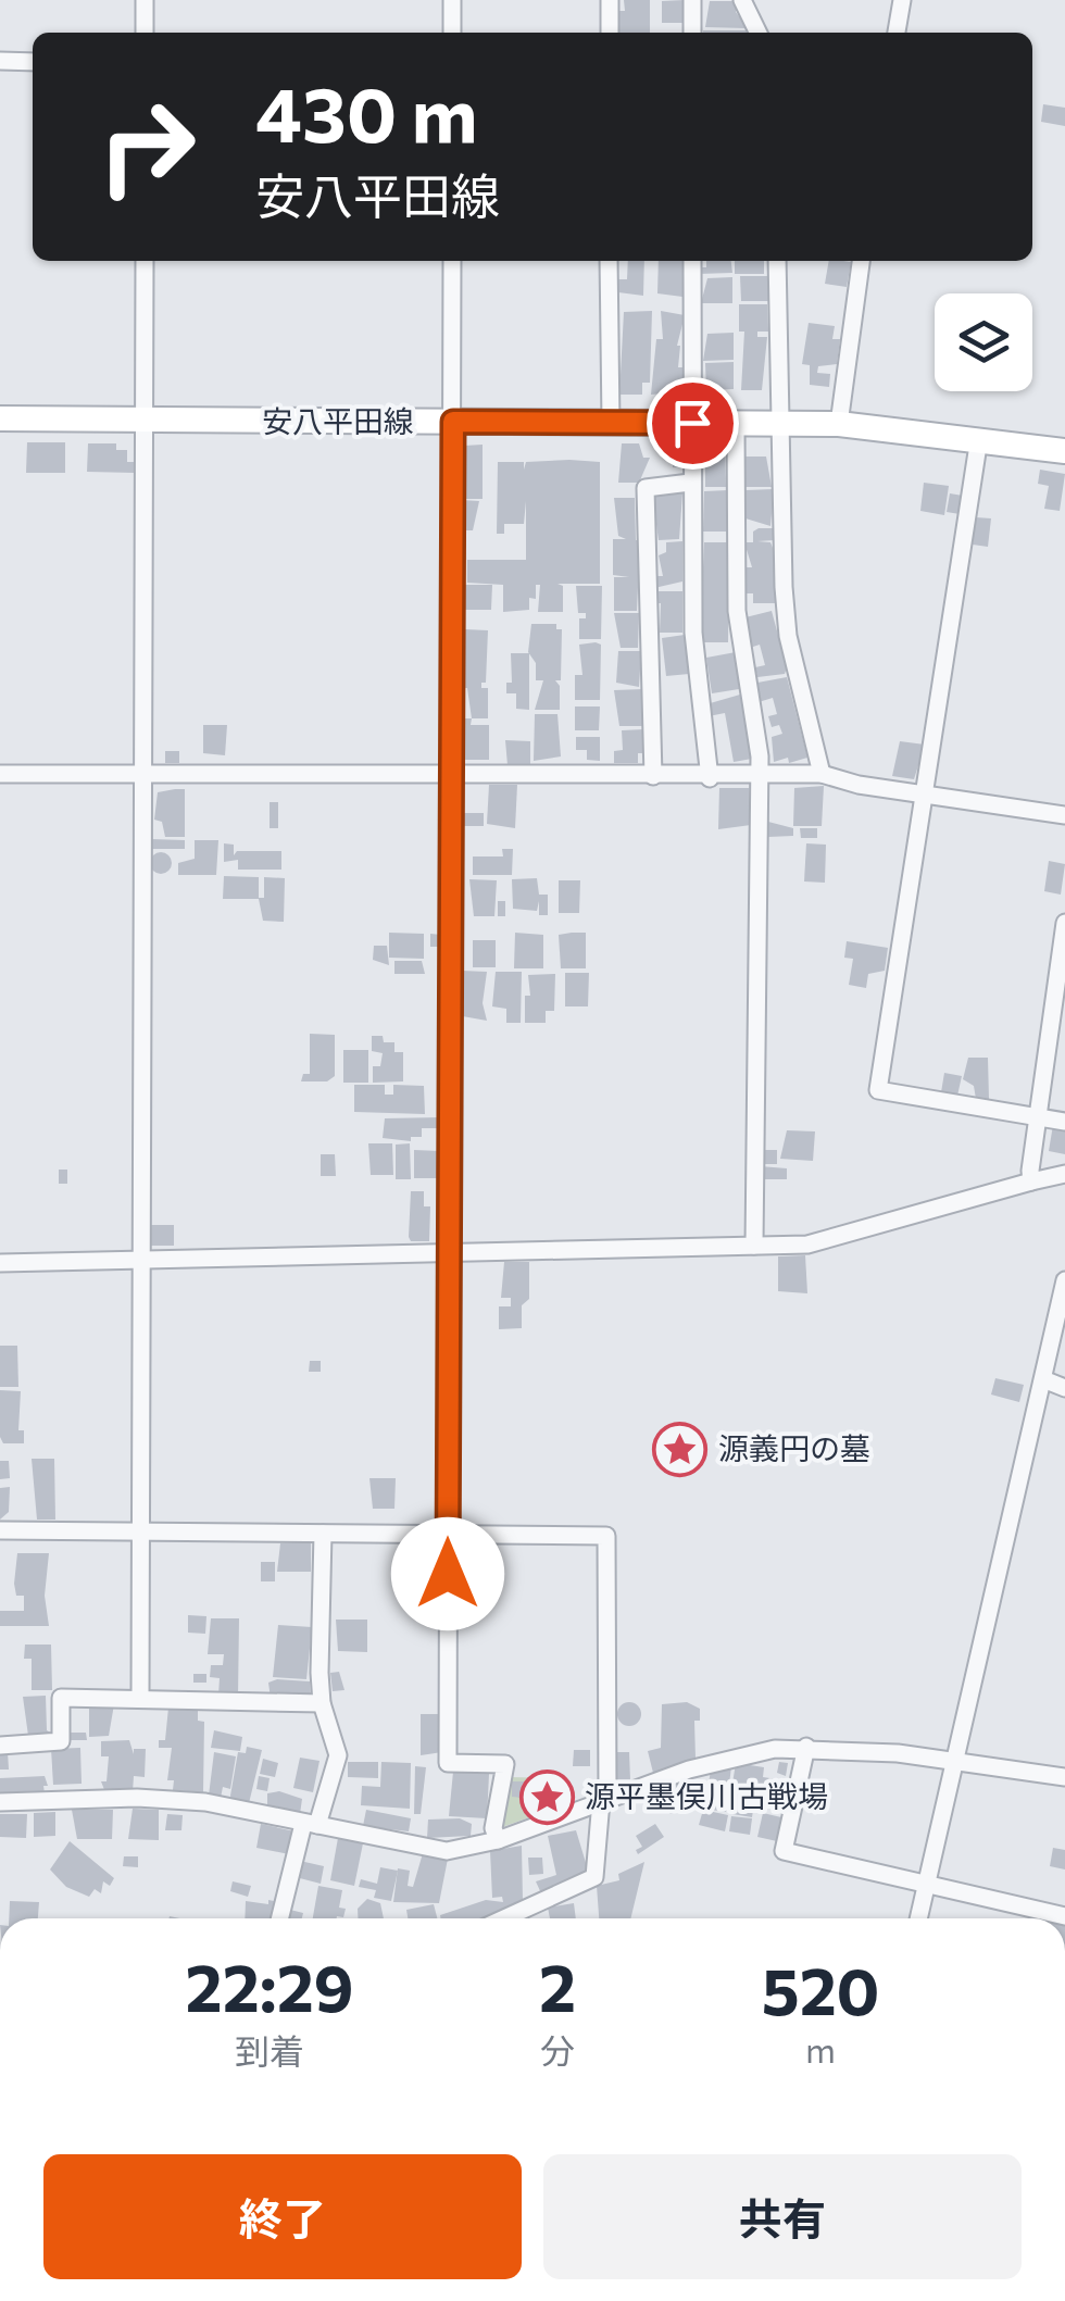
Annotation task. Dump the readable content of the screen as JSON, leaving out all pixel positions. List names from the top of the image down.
{
  "streets": {
    "main road": ["安八平田線"]
  },
  "places": {
    "place": ["源義円の墓", "源平墨俣川古戦場"]
  },
  "page": {
    "turn": ["430 m", "安八平田線"],
    "eta": [
      "22:29",
      "到着",
      "2",
      "分",
      "520",
      "m"
    ],
    "buttons": ["終了", "共有"]
  }
}
